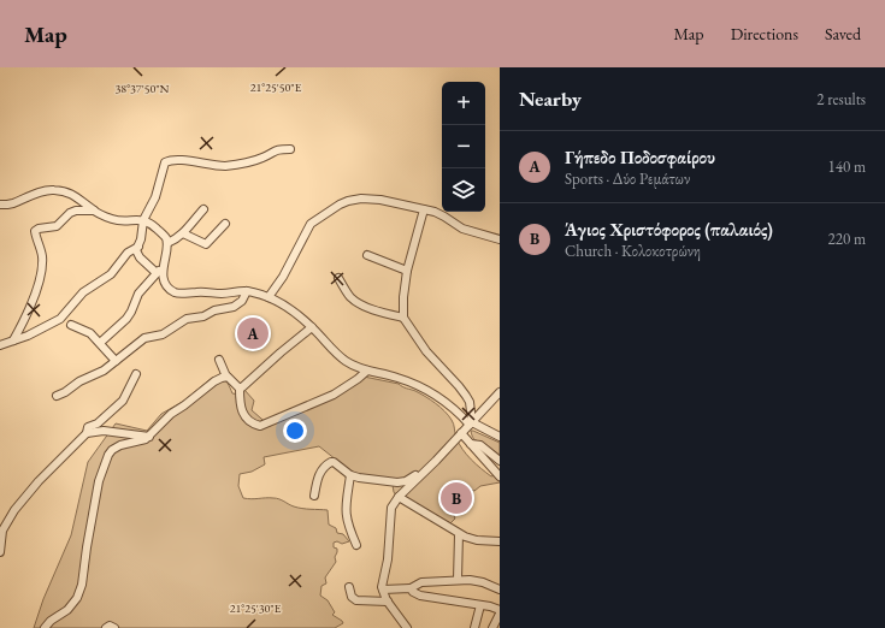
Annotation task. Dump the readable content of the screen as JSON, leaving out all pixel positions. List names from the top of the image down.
{
  "page": {
    "header": "Map",
    "nav": ["Map", "Directions", "Saved"],
    "heading": ["Nearby", "2 results"],
    "map_buttons": ["+", "−"],
    "list": [
      {
        "mark": "A",
        "name": "Γήπεδο Ποδοσφαίρου",
        "note": "Sports · Δύο Ρεμάτων",
        "value": "140 m"
      },
      {
        "mark": "B",
        "name": "Άγιος Χριστόφορος (παλαιός)",
        "note": "Church · Κολοκοτρώνη",
        "value": "220 m"
      }
    ],
    "pins": ["A", "B"]
  },
  "coordinates": ["21°25'50\"E", "38°37'50\"N", "21°25'30\"E"]
}
